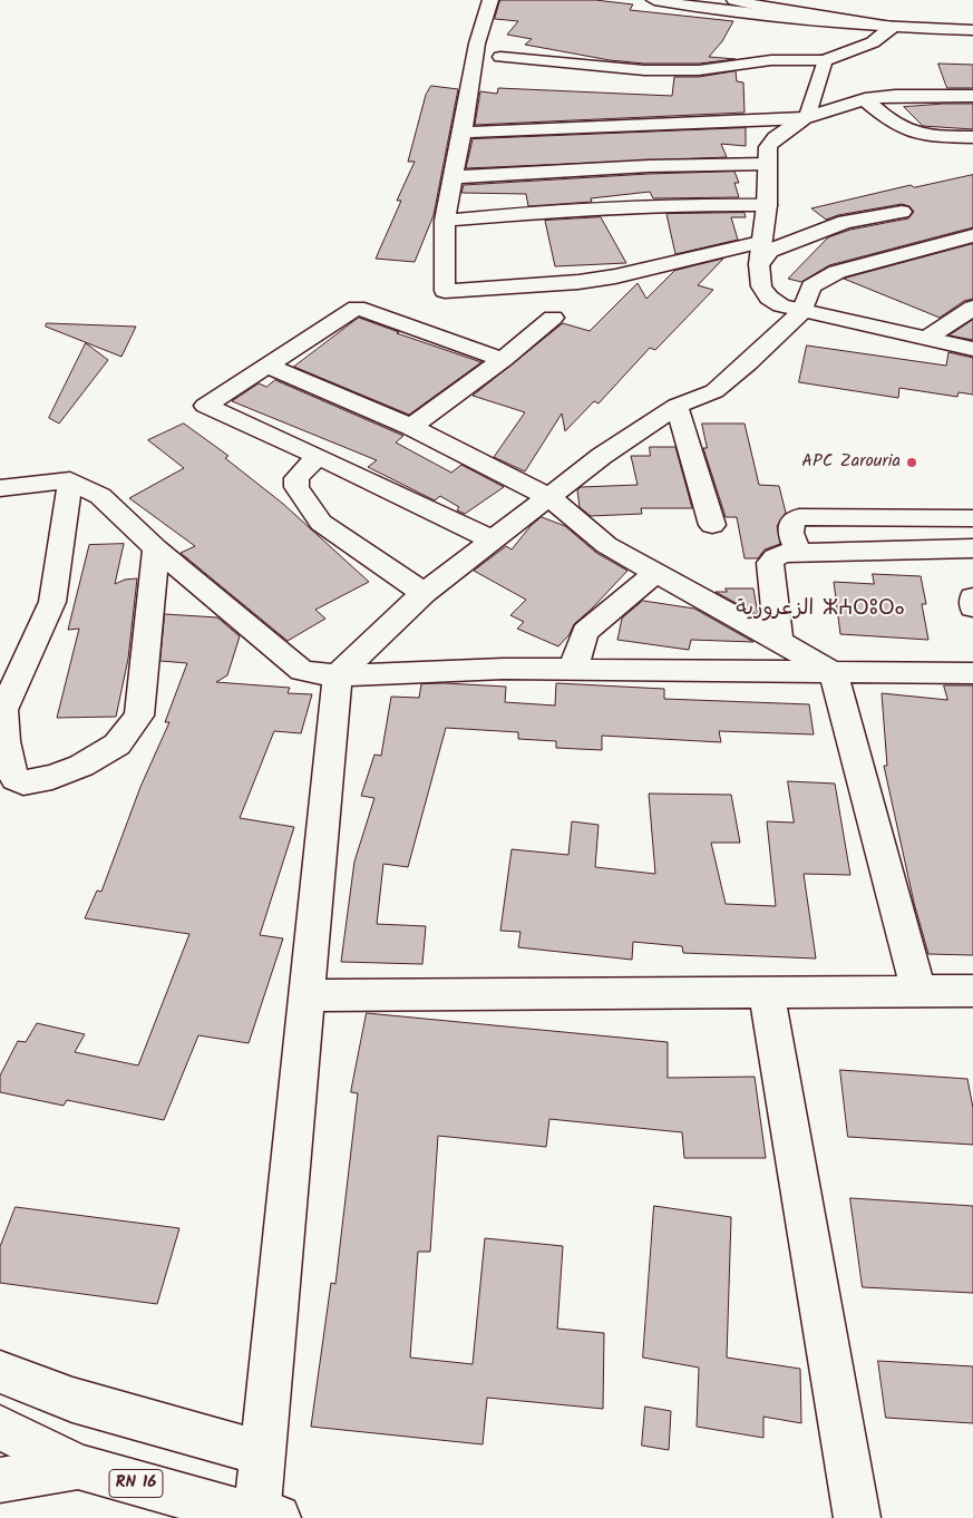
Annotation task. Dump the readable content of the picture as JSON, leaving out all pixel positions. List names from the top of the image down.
{
  "streets": {
    "street": ["RN 16"]
  },
  "districts": ["الزعرورية ⵣⵄⵔⵓⵔⴰ"],
  "places": ["APC Zarouria"]
}
